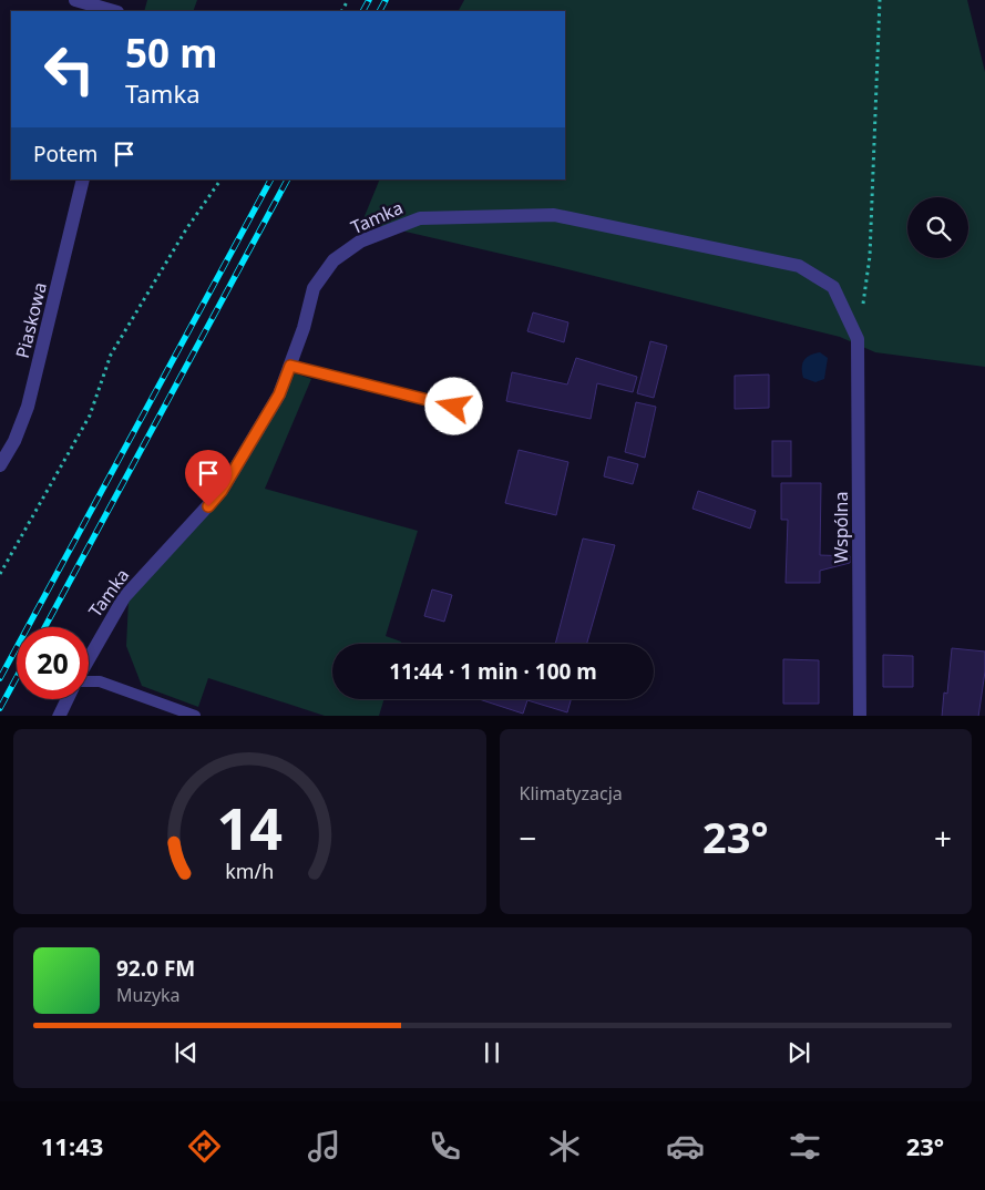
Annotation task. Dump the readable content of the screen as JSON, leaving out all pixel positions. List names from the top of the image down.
{
  "streets": {
    "street": ["Tamka", "Piaskowa", "Wspólna"]
  },
  "crossings": [
    ["Tamka", "Wspólna"]
  ],
  "page": {
    "turn": ["50 m", "Tamka"],
    "then": "Potem",
    "limit": "20",
    "trip": "11:44 · 1 min · 100 m",
    "tile": "Klimatyzacja",
    "heat": ["−", "23°", "+"],
    "song": ["92.0 FM", "Muzyka"],
    "tabs": ["11:43", "23°"],
    "gauge": ["14", "km/h"]
  }
}
